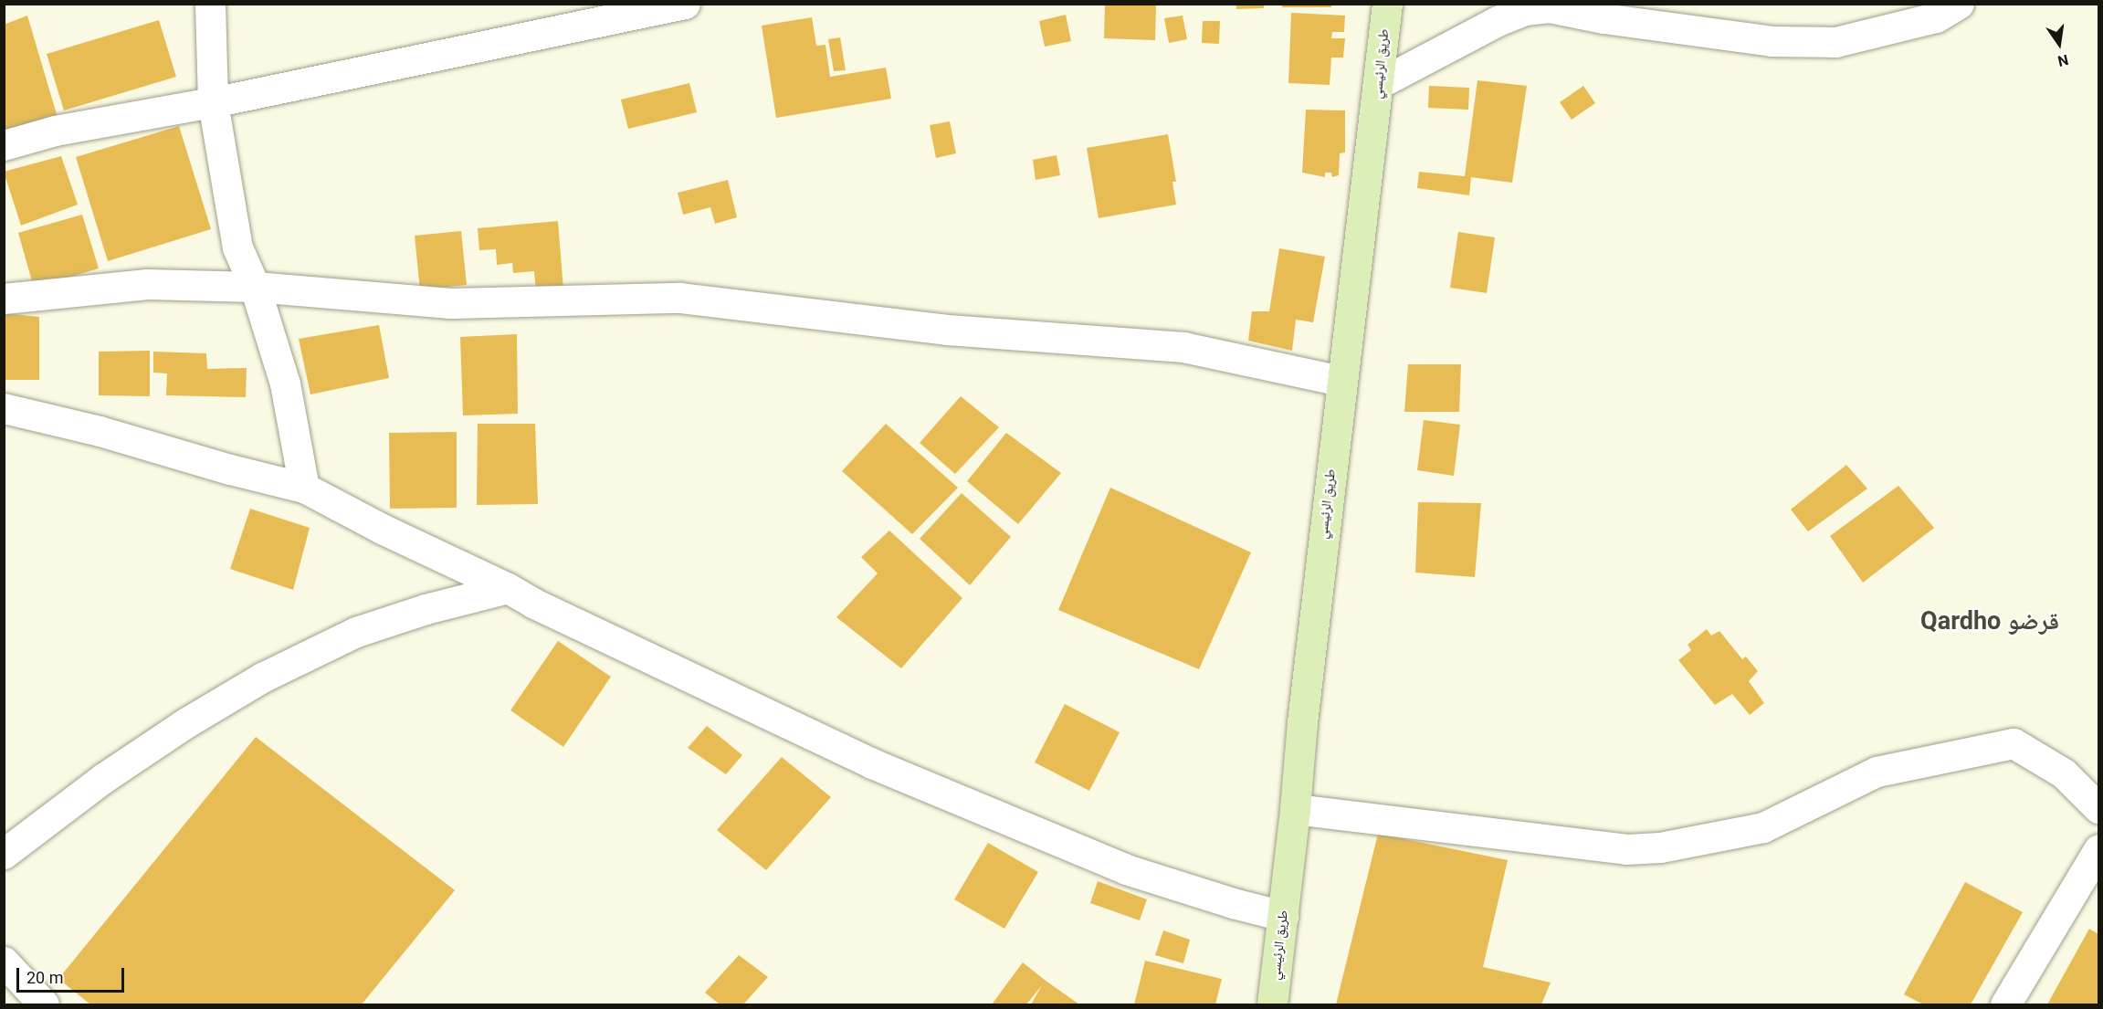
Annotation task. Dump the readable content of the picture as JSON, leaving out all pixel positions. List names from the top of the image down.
{
  "streets": {
    "main road": ["طريق الرئيسي"]
  },
  "districts": ["Qardho قرضو"],
  "scale_bar": "20 m",
  "north": "bottom"
}
